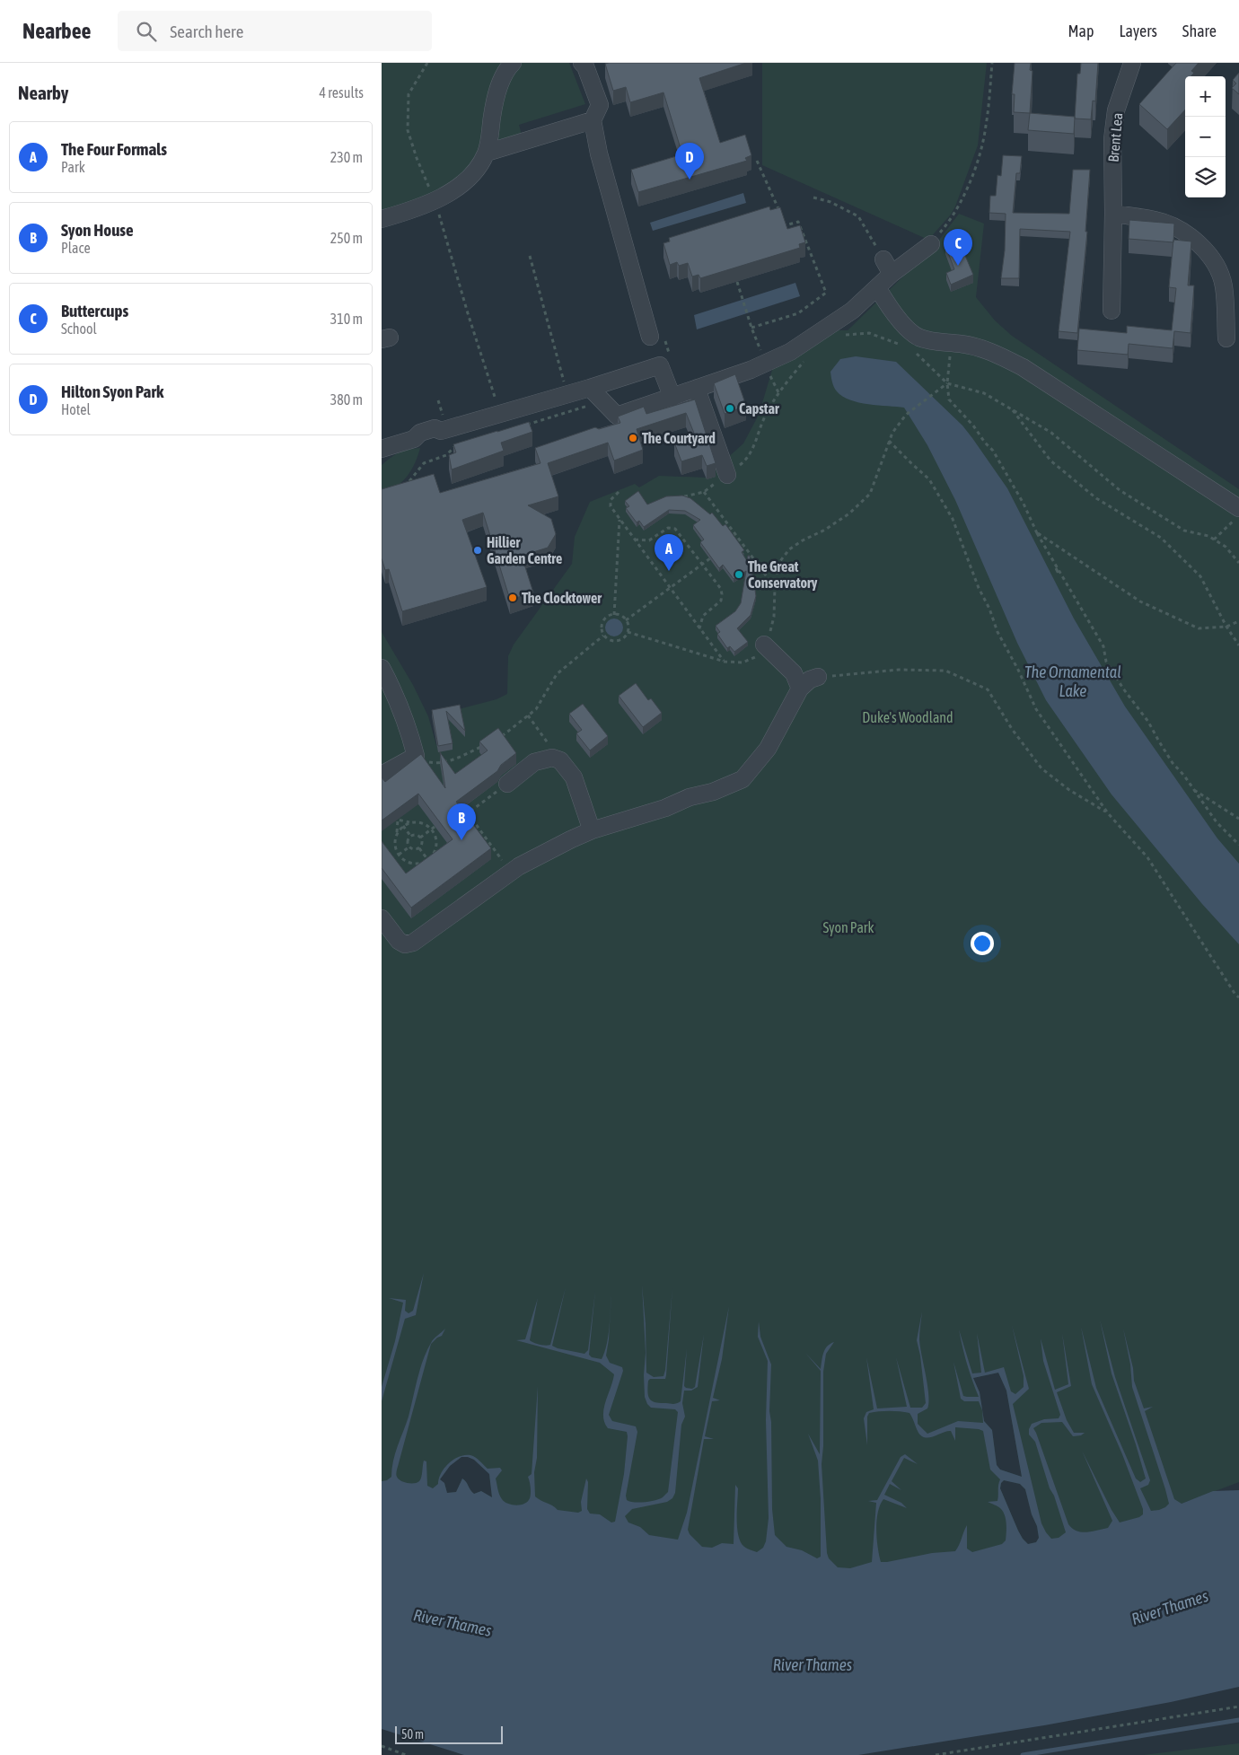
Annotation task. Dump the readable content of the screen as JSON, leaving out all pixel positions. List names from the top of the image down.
{
  "streets": {
    "street": ["Brent Lea"]
  },
  "water": ["The Ornamental Lake", "River Thames"],
  "parks": ["Duke's Woodland", "Syon Park"],
  "places": [
    "Capstar",
    "The Courtyard",
    "Hillier Garden Centre",
    "The Great Conservatory",
    "The Clocktower"
  ],
  "scale_bar": "50 m",
  "page": {
    "header": "Nearbee",
    "search": "Search here",
    "nav": ["Map", "Layers", "Share"],
    "heading": ["Nearby", "4 results"],
    "map_buttons": ["+", "−"],
    "list": [
      {
        "mark": "A",
        "name": "The Four Formals",
        "note": "Park",
        "value": "230 m"
      },
      {
        "mark": "B",
        "name": "Syon House",
        "note": "Place",
        "value": "250 m"
      },
      {
        "mark": "C",
        "name": "Buttercups",
        "note": "School",
        "value": "310 m"
      },
      {
        "mark": "D",
        "name": "Hilton Syon Park",
        "note": "Hotel",
        "value": "380 m"
      }
    ],
    "pins": [
      "D",
      "C",
      "A",
      "B"
    ],
    "scale": "50 m"
  }
}
